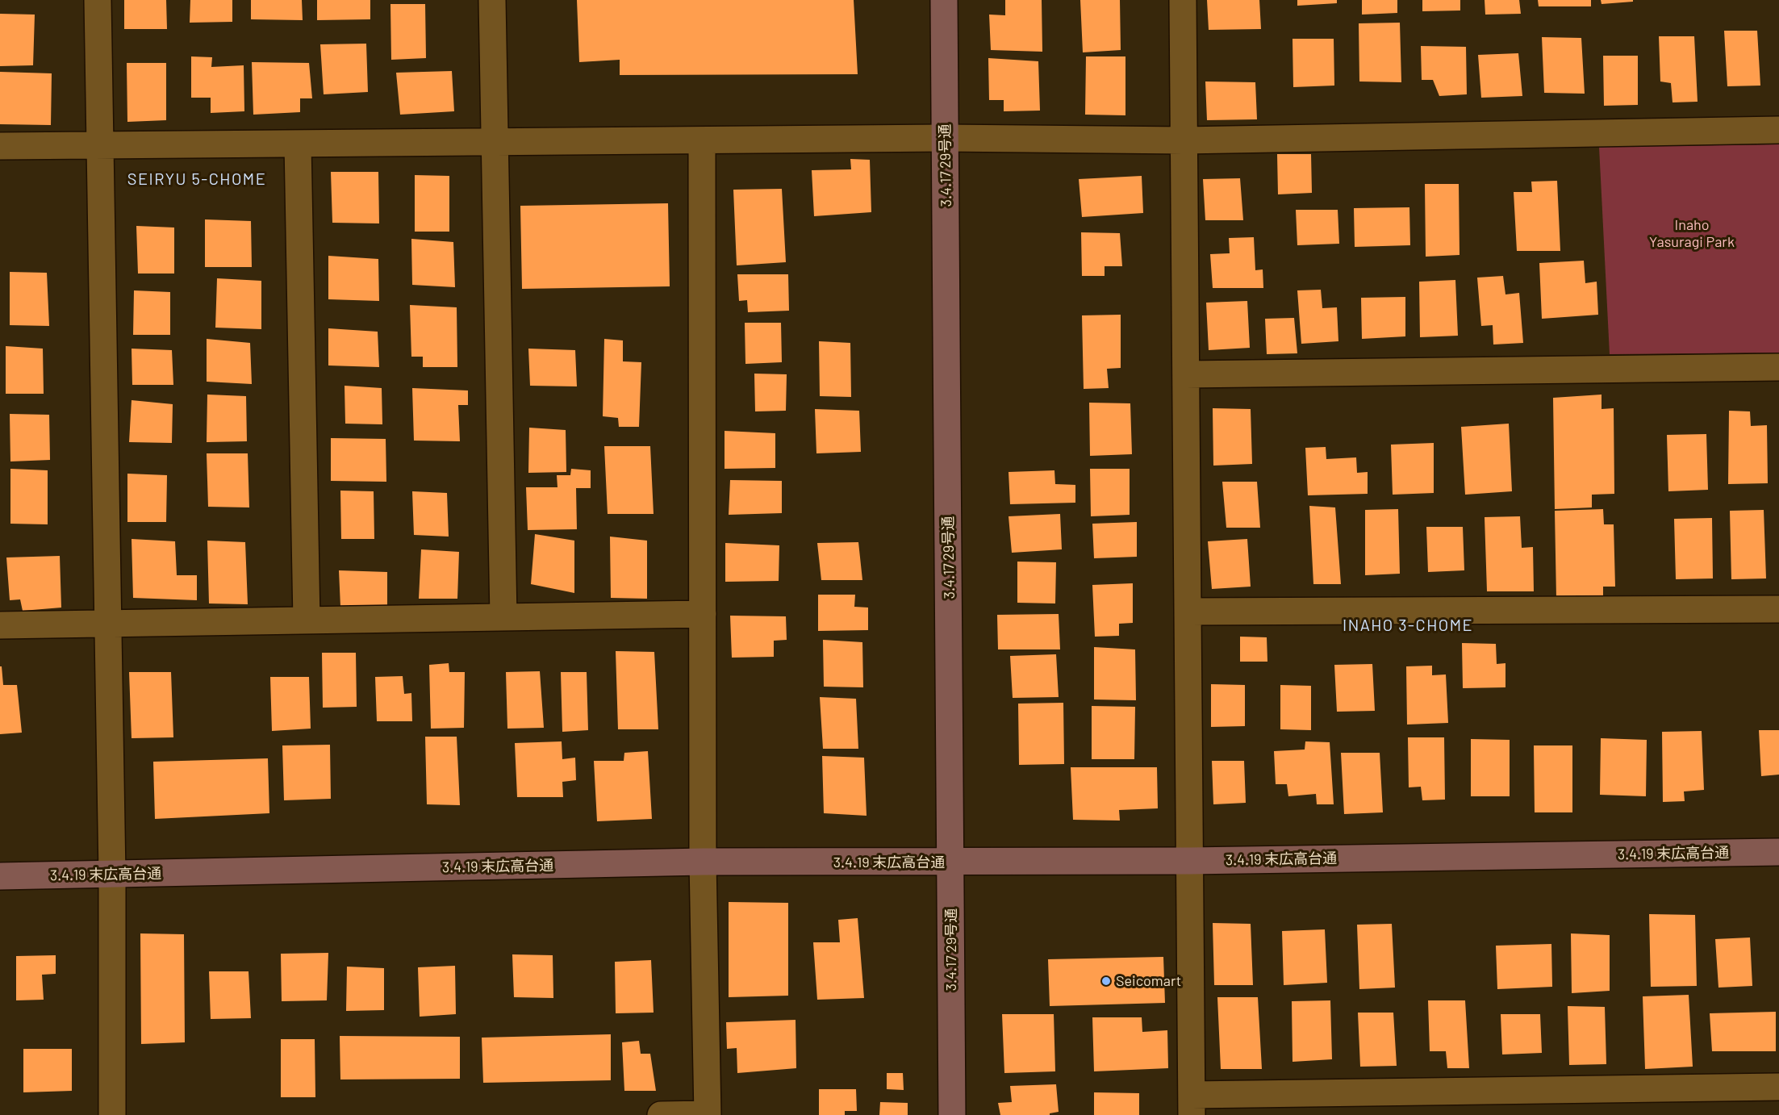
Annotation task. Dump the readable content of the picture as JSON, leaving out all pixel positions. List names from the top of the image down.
{
  "streets": {
    "street": ["3.4.17 29号通", "3.4.19 末広高台通"]
  },
  "crossings": [
    ["3.4.17 29号通", "3.4.19 末広高台通"]
  ],
  "districts": ["SEIRYU 5-CHOME", "INAHO 3-CHOME"],
  "parks": ["Inaho Yasuragi Park"],
  "places": ["Seicomart"]
}
